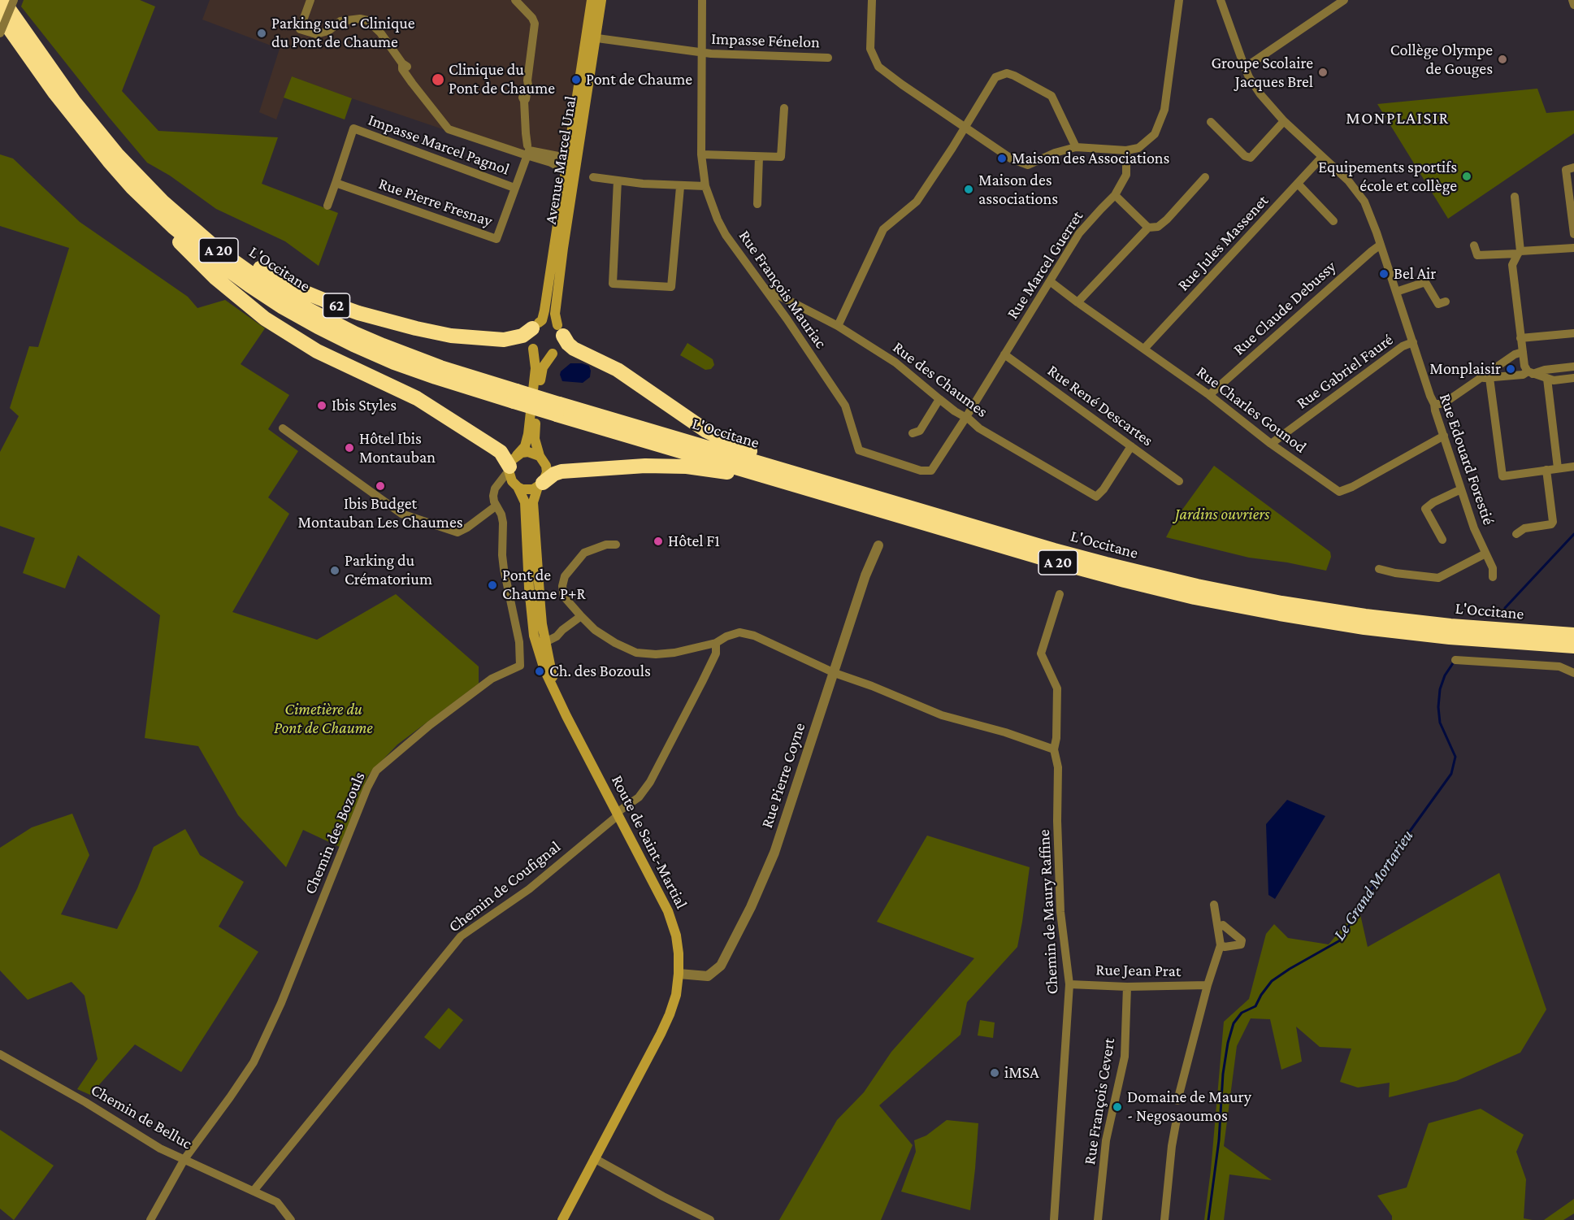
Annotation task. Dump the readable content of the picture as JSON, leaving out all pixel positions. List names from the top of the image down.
{
  "streets": {
    "highway": ["A 20", "L'Occitane", "62"],
    "main road": ["Avenue Marcel Unal", "Route de Saint-Martial"],
    "street": [
      "Impasse Fénelon",
      "Impasse Marcel Pagnol",
      "Rue Pierre Fresnay",
      "Rue Jules Massenet",
      "Rue Marcel Guerret",
      "Rue François Mauriac",
      "Rue Claude Debussy",
      "Rue Gabriel Fauré",
      "Rue des Chaumes",
      "Rue René Descartes",
      "Rue Charles Gounod",
      "Rue Edouard Forestié",
      "Rue Pierre Coyne",
      "Chemin des Bozouls",
      "Chemin de Coufignal",
      "Chemin de Maury Raffine",
      "Rue Jean Prat",
      "Rue François Cevert",
      "Chemin de Belluc"
    ]
  },
  "crossings": [
    ["Impasse Fénelon", "Avenue Marcel Unal"],
    ["Impasse Fénelon", "Rue François Mauriac"],
    ["Impasse Marcel Pagnol", "Rue Pierre Fresnay"],
    ["Avenue Marcel Unal", "62"],
    ["Rue Jules Massenet", "Rue Charles Gounod"],
    ["Rue Jules Massenet", "Rue Edouard Forestié"],
    ["Rue Marcel Guerret", "Rue François Mauriac"],
    ["Rue Marcel Guerret", "Rue des Chaumes"],
    ["Rue Marcel Guerret", "Rue René Descartes"],
    ["Rue Marcel Guerret", "Rue Charles Gounod"],
    ["L'Occitane", "62"],
    ["Rue François Mauriac", "Rue des Chaumes"],
    ["Rue Claude Debussy", "Rue Charles Gounod"],
    ["Rue Claude Debussy", "Rue Edouard Forestié"],
    ["Rue Gabriel Fauré", "Rue Charles Gounod"],
    ["Rue Gabriel Fauré", "Rue Edouard Forestié"],
    ["Rue des Chaumes", "Rue René Descartes"],
    ["Rue Charles Gounod", "Rue Edouard Forestié"],
    ["Rue Pierre Coyne", "Route de Saint-Martial"],
    ["Chemin des Bozouls", "Chemin de Belluc"],
    ["Route de Saint-Martial", "Chemin de Coufignal"],
    ["Chemin de Coufignal", "Chemin de Belluc"],
    ["Chemin de Maury Raffine", "Rue Jean Prat"],
    ["Rue Jean Prat", "Rue François Cevert"]
  ],
  "districts": ["MONPLAISIR"],
  "water": ["Le Grand Mortarieu"],
  "parks": ["Jardins ouvriers", "Cimetière du Pont de Chaume"],
  "places": [
    "Parking sud - Clinique du Pont de Chaume",
    "Collège Olympe de Gouges",
    "Groupe Scolaire Jacques Brel",
    "Clinique du Pont de Chaume",
    "Pont de Chaume",
    "Maison des Associations",
    "Equipements sportifs école et collège",
    "Maison des associations",
    "Bel Air",
    "Monplaisir",
    "Ibis Styles",
    "Hôtel Ibis Montauban",
    "Ibis Budget Montauban Les Chaumes",
    "Hôtel F1",
    "Parking du Crématorium",
    "Pont de Chaume P+R",
    "Ch. des Bozouls",
    "iMSA",
    "Domaine de Maury - Negosaoumos"
  ]
}
